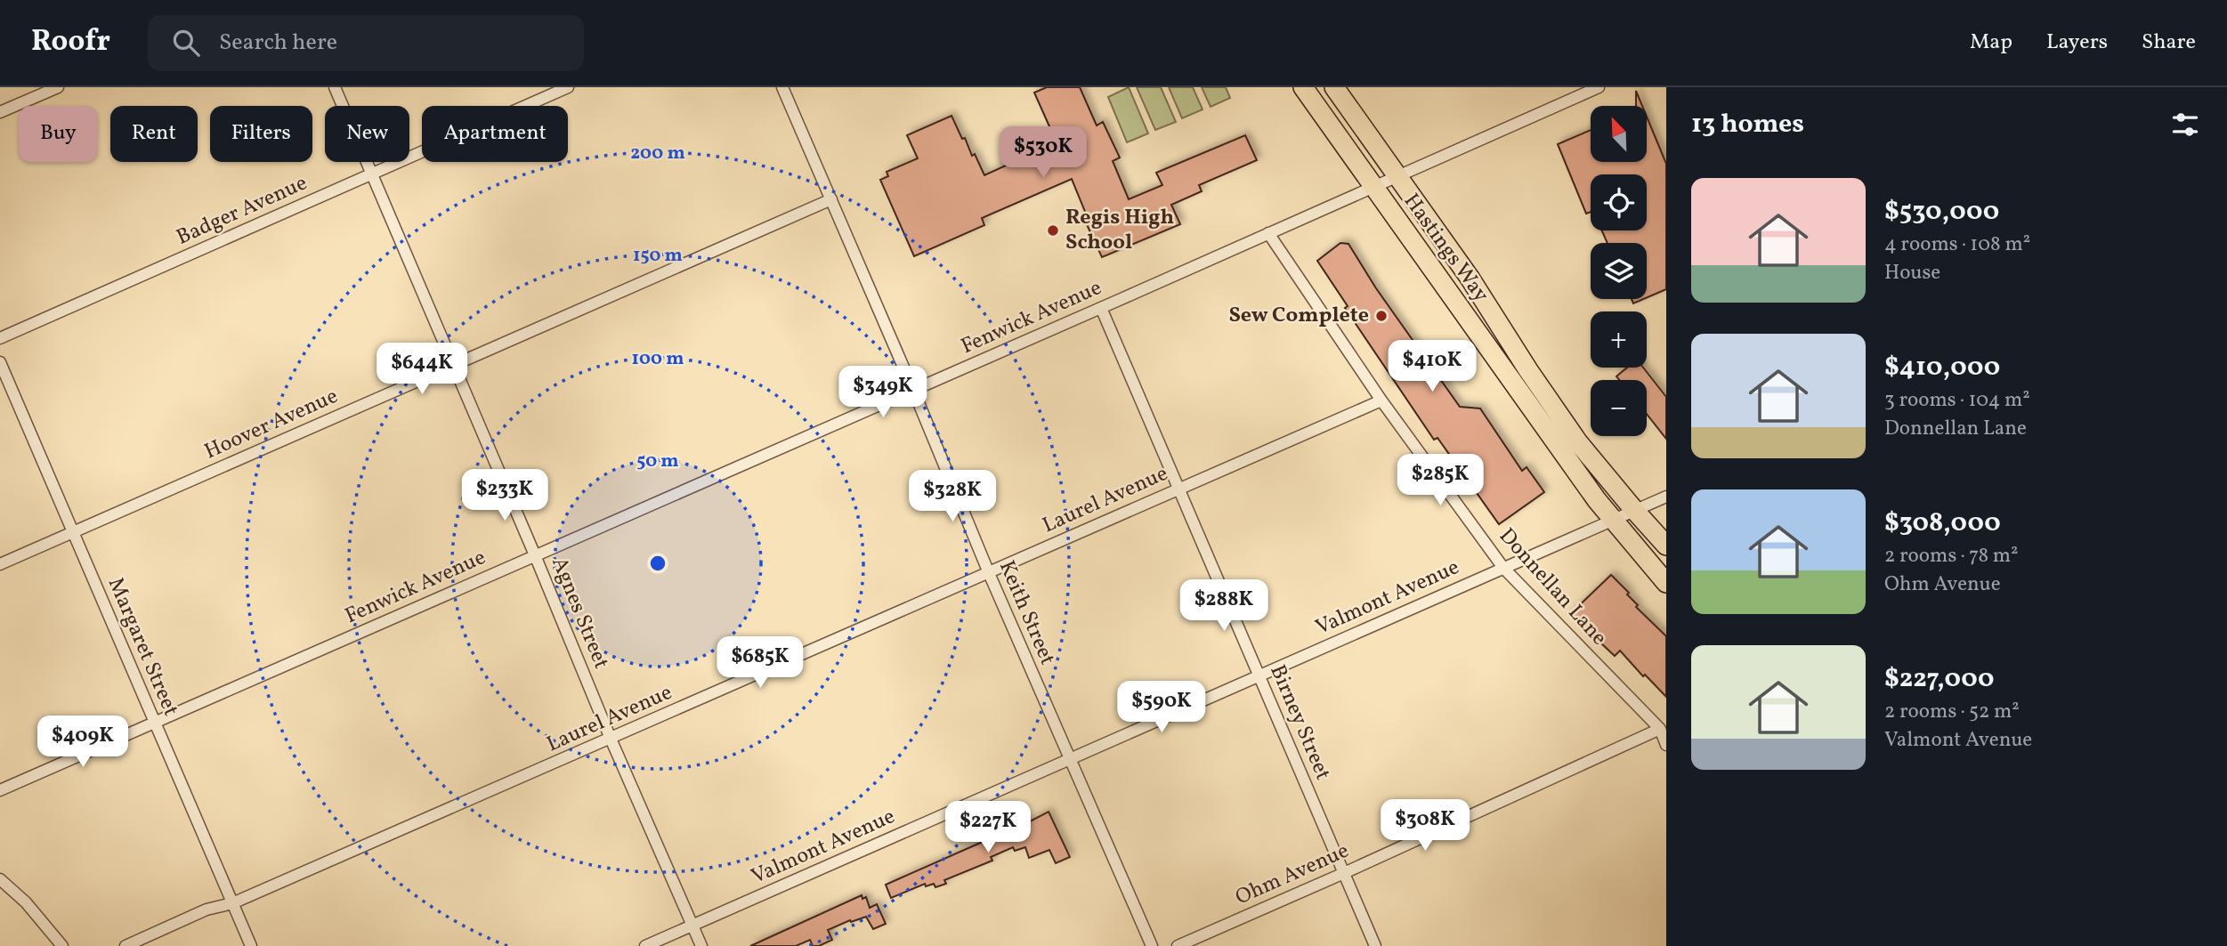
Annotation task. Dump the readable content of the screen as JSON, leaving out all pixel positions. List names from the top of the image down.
{
  "streets": {
    "main road": ["Hastings Way"],
    "street": [
      "Badger Avenue",
      "Fenwick Avenue",
      "Hoover Avenue",
      "Laurel Avenue",
      "Donnellan Lane",
      "Valmont Avenue",
      "Agnes Street",
      "Keith Street",
      "Margaret Street",
      "Birney Street",
      "Ohm Avenue"
    ]
  },
  "crossings": [
    ["Badger Avenue", "Agnes Street"],
    ["Hastings Way", "Fenwick Avenue"],
    ["Hastings Way", "Valmont Avenue"],
    ["Fenwick Avenue", "Donnellan Lane"],
    ["Fenwick Avenue", "Agnes Street"],
    ["Fenwick Avenue", "Keith Street"],
    ["Fenwick Avenue", "Margaret Street"],
    ["Fenwick Avenue", "Birney Street"],
    ["Hoover Avenue", "Agnes Street"],
    ["Hoover Avenue", "Keith Street"],
    ["Hoover Avenue", "Margaret Street"],
    ["Laurel Avenue", "Donnellan Lane"],
    ["Laurel Avenue", "Agnes Street"],
    ["Laurel Avenue", "Keith Street"],
    ["Laurel Avenue", "Margaret Street"],
    ["Laurel Avenue", "Birney Street"],
    ["Donnellan Lane", "Valmont Avenue"],
    ["Donnellan Lane", "Ohm Avenue"],
    ["Valmont Avenue", "Agnes Street"],
    ["Valmont Avenue", "Keith Street"],
    ["Valmont Avenue", "Birney Street"],
    ["Birney Street", "Ohm Avenue"]
  ],
  "places": ["Regis High School", "Sew Complete"],
  "north": "top left",
  "page": {
    "header": "Roofr",
    "search": "Search here",
    "nav": ["Map", "Layers", "Share"],
    "heading": "13 homes",
    "map_buttons": ["+", "−"],
    "chip": [
      "Buy",
      "Rent",
      "Filters",
      "New",
      "Apartment"
    ],
    "price": [
      "$530K",
      "$410K",
      "$644K",
      "$349K",
      "$285K",
      "$233K",
      "$328K",
      "$288K",
      "$685K",
      "$590K",
      "$409K",
      "$308K",
      "$227K"
    ],
    "list": [
      {
        "name": "$530,000",
        "note": "4 rooms · 108 m² · House"
      },
      {
        "name": "$410,000",
        "note": "3 rooms · 104 m² · Donnellan Lane"
      },
      {
        "name": "$308,000",
        "note": "2 rooms · 78 m² · Ohm Avenue"
      },
      {
        "name": "$227,000",
        "note": "2 rooms · 52 m² · Valmont Avenue"
      }
    ]
  },
  "rings": [
    "200 m",
    "150 m",
    "100 m",
    "50 m"
  ]
}
